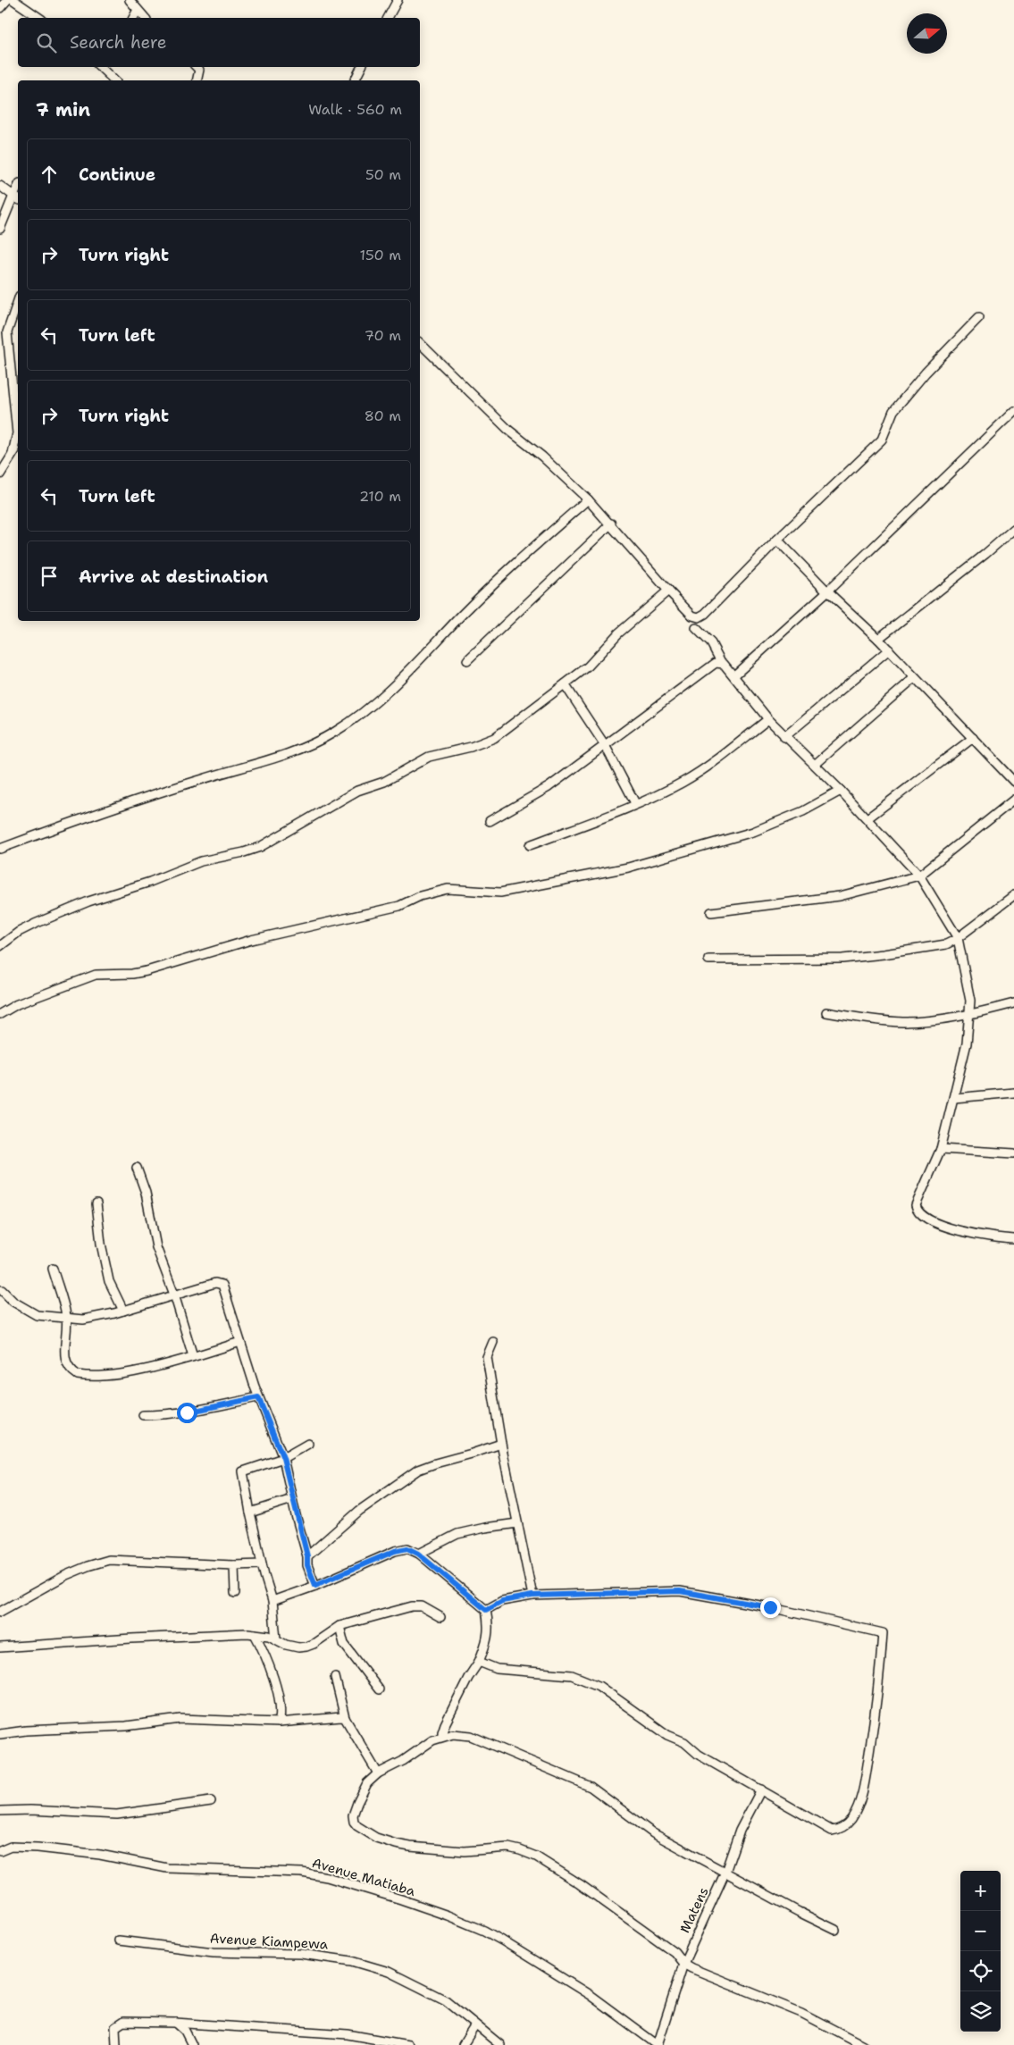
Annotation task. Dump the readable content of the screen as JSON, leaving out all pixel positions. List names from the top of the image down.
{
  "streets": {
    "street": ["Avenue Matiaba", "Matens", "Avenue Kiampewa"]
  },
  "crossings": [
    ["Avenue Matiaba", "Matens"]
  ],
  "north": "right",
  "page": {
    "search": "Search here",
    "heading": ["7 min", "Walk · 560 m"],
    "list": [
      ["Continue", "50 m"],
      ["Turn right", "150 m"],
      ["Turn left", "70 m"],
      ["Turn right", "80 m"],
      ["Turn left", "210 m"],
      "Arrive at destination"
    ],
    "map_buttons": ["+", "−"]
  }
}
